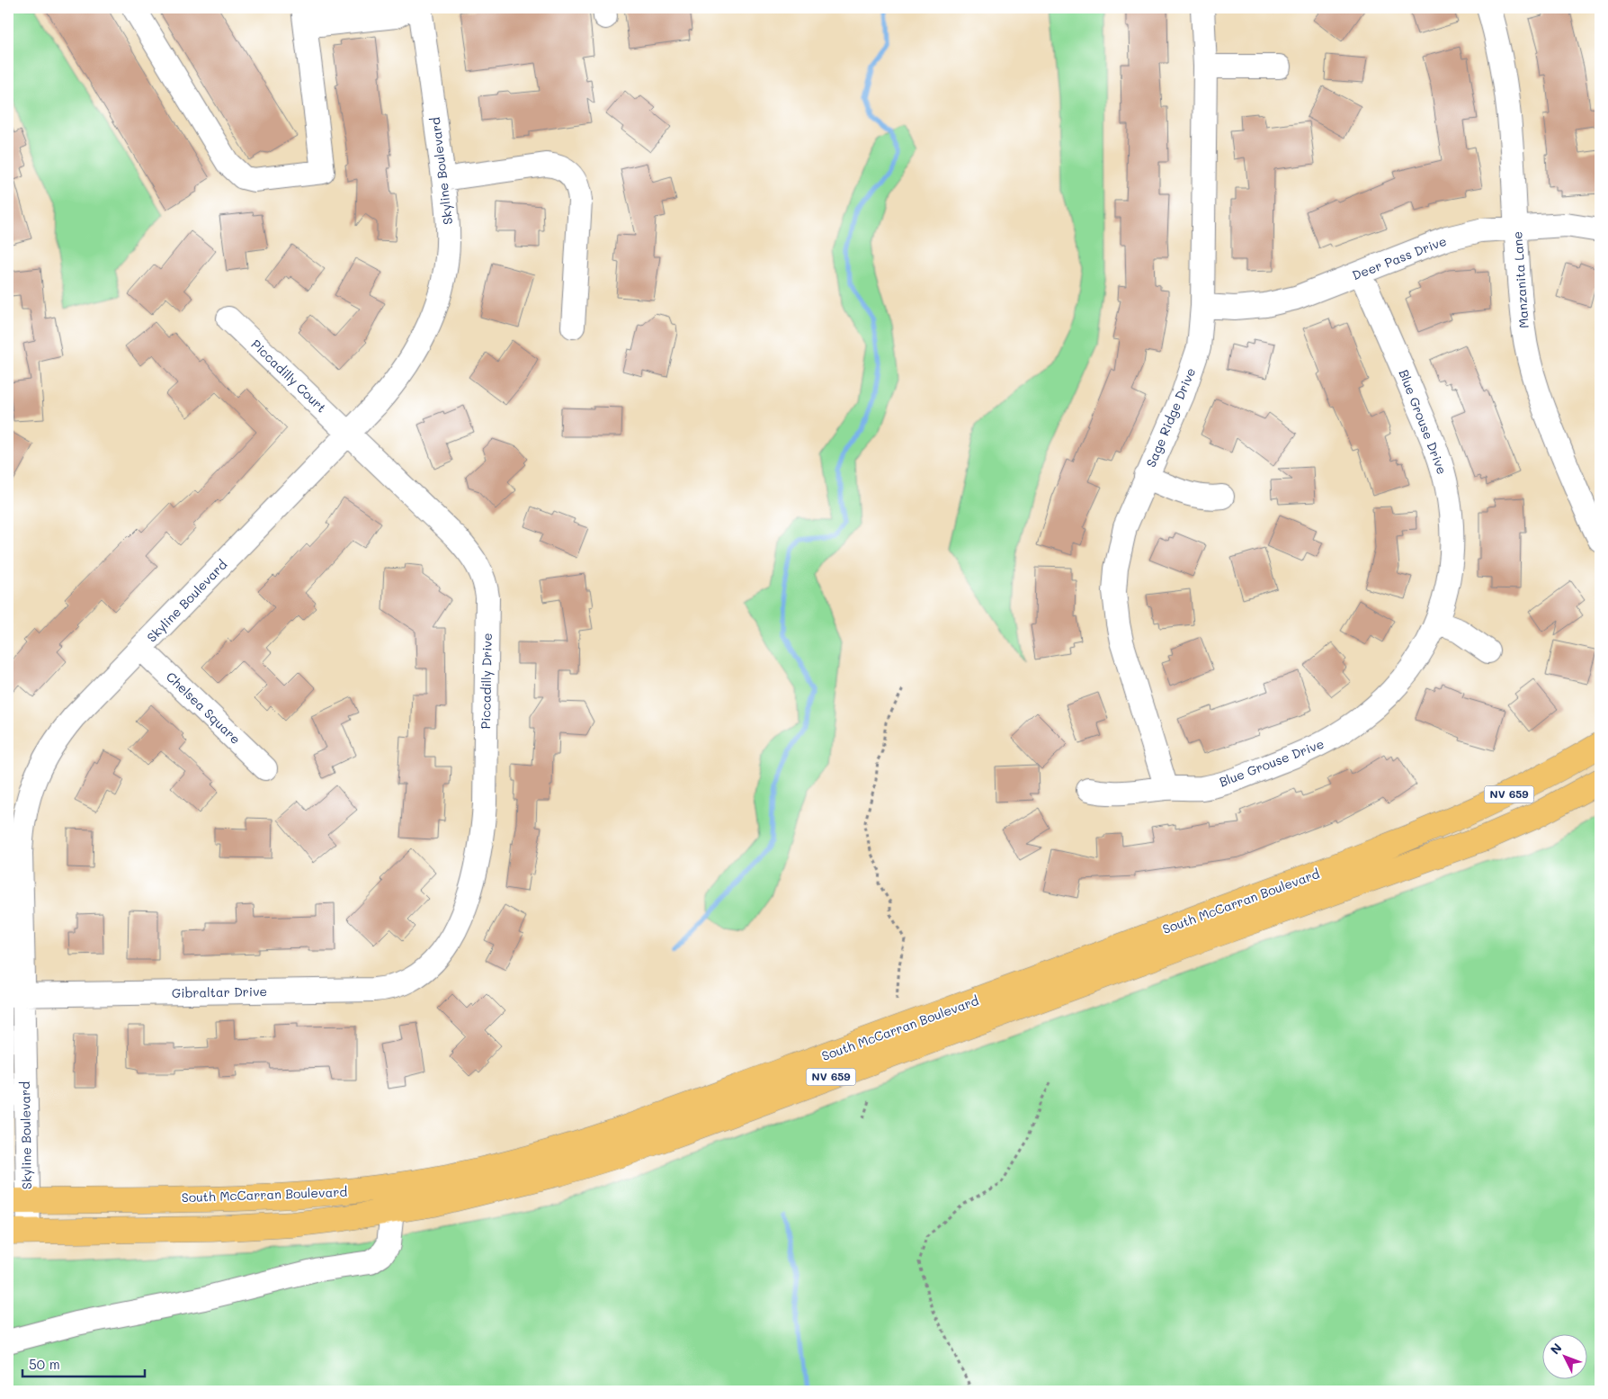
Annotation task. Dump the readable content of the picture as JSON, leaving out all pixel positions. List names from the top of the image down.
{
  "streets": {
    "main road": ["NV 659", "South McCarran Boulevard"],
    "street": [
      "Skyline Boulevard",
      "Deer Pass Drive",
      "Manzanita Lane",
      "Piccadilly Court",
      "Sage Ridge Drive",
      "Blue Grouse Drive",
      "Piccadilly Drive",
      "Chelsea Square",
      "Gibraltar Drive"
    ]
  },
  "crossings": [
    ["Skyline Boulevard", "Piccadilly Court"],
    ["Skyline Boulevard", "Piccadilly Drive"],
    ["Skyline Boulevard", "Chelsea Square"],
    ["Skyline Boulevard", "South McCarran Boulevard"],
    ["Skyline Boulevard", "Gibraltar Drive"],
    ["Deer Pass Drive", "Manzanita Lane"],
    ["Deer Pass Drive", "Sage Ridge Drive"],
    ["Deer Pass Drive", "Blue Grouse Drive"],
    ["Piccadilly Court", "Piccadilly Drive"],
    ["Sage Ridge Drive", "Blue Grouse Drive"],
    ["Piccadilly Drive", "Gibraltar Drive"]
  ],
  "scale_bar": "50 m",
  "north": "top left"
}
